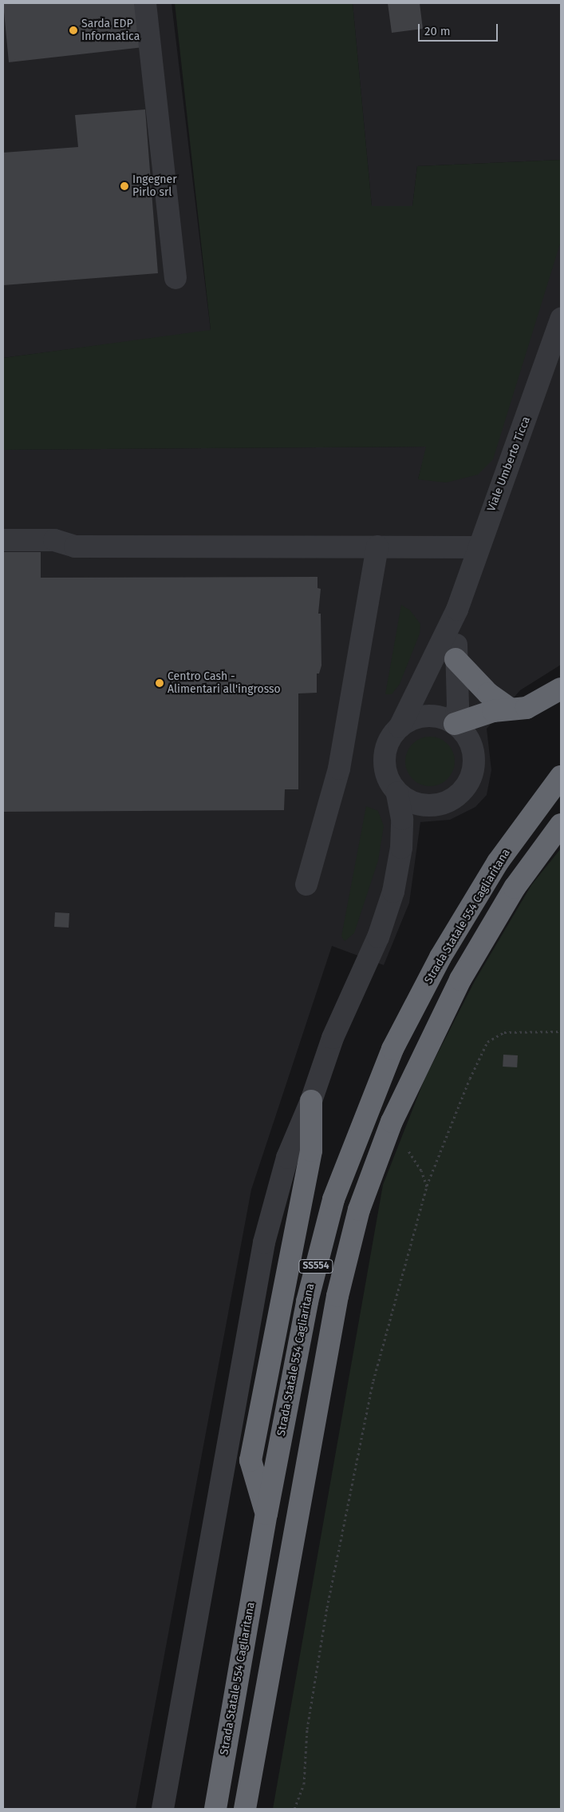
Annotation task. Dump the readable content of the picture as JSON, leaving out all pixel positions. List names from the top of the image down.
{
  "streets": {
    "highway": ["Strada Statale 554 Cagliaritana", "SS554"],
    "street": ["Viale Umberto Ticca"]
  },
  "places": ["Sarda EDP Informatica", "Ingegner Pirlo srl", "Centro Cash - Alimentari all'ingrosso"],
  "scale_bar": "20 m"
}
